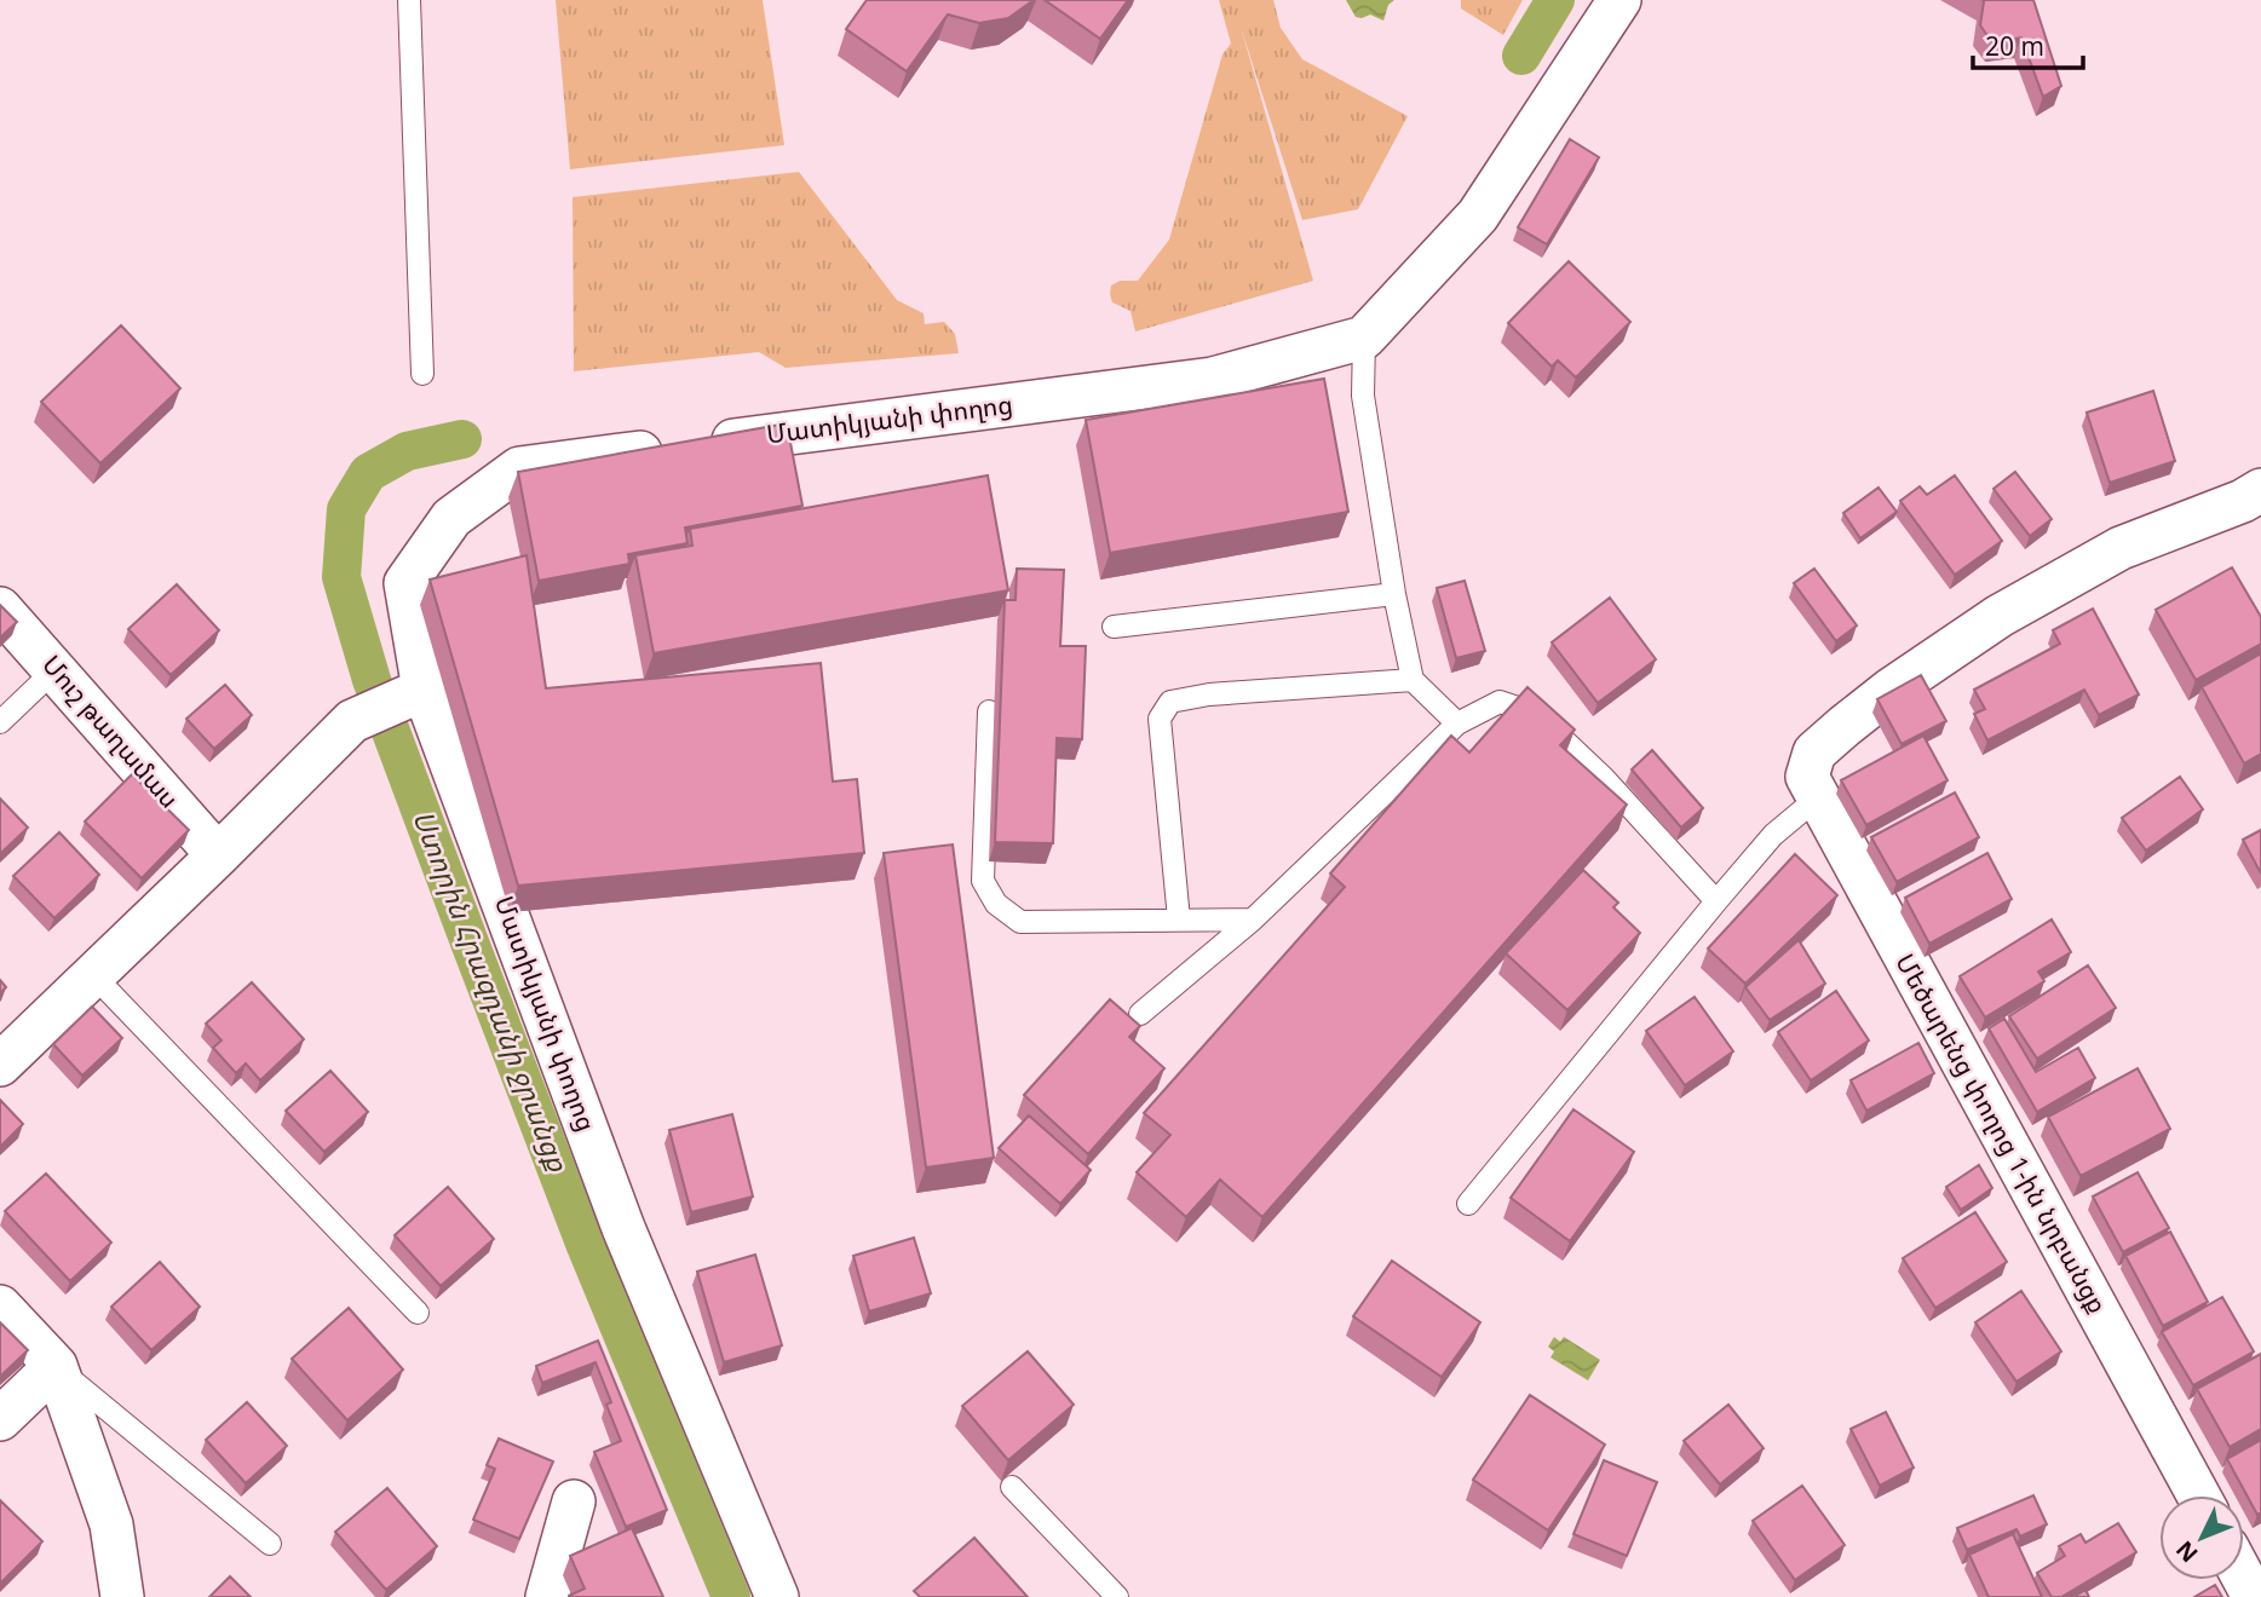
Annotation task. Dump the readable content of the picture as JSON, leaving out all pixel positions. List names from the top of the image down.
{
  "streets": {
    "street": ["Մատիկյանի փողոց", "Մուշ թաղամաս", "Մեծարենց փողոց 1-ին նրբանցք"]
  },
  "water": ["Ստորին Հրազդանի ջրանցք"],
  "scale_bar": "20 m",
  "north": "bottom left"
}
